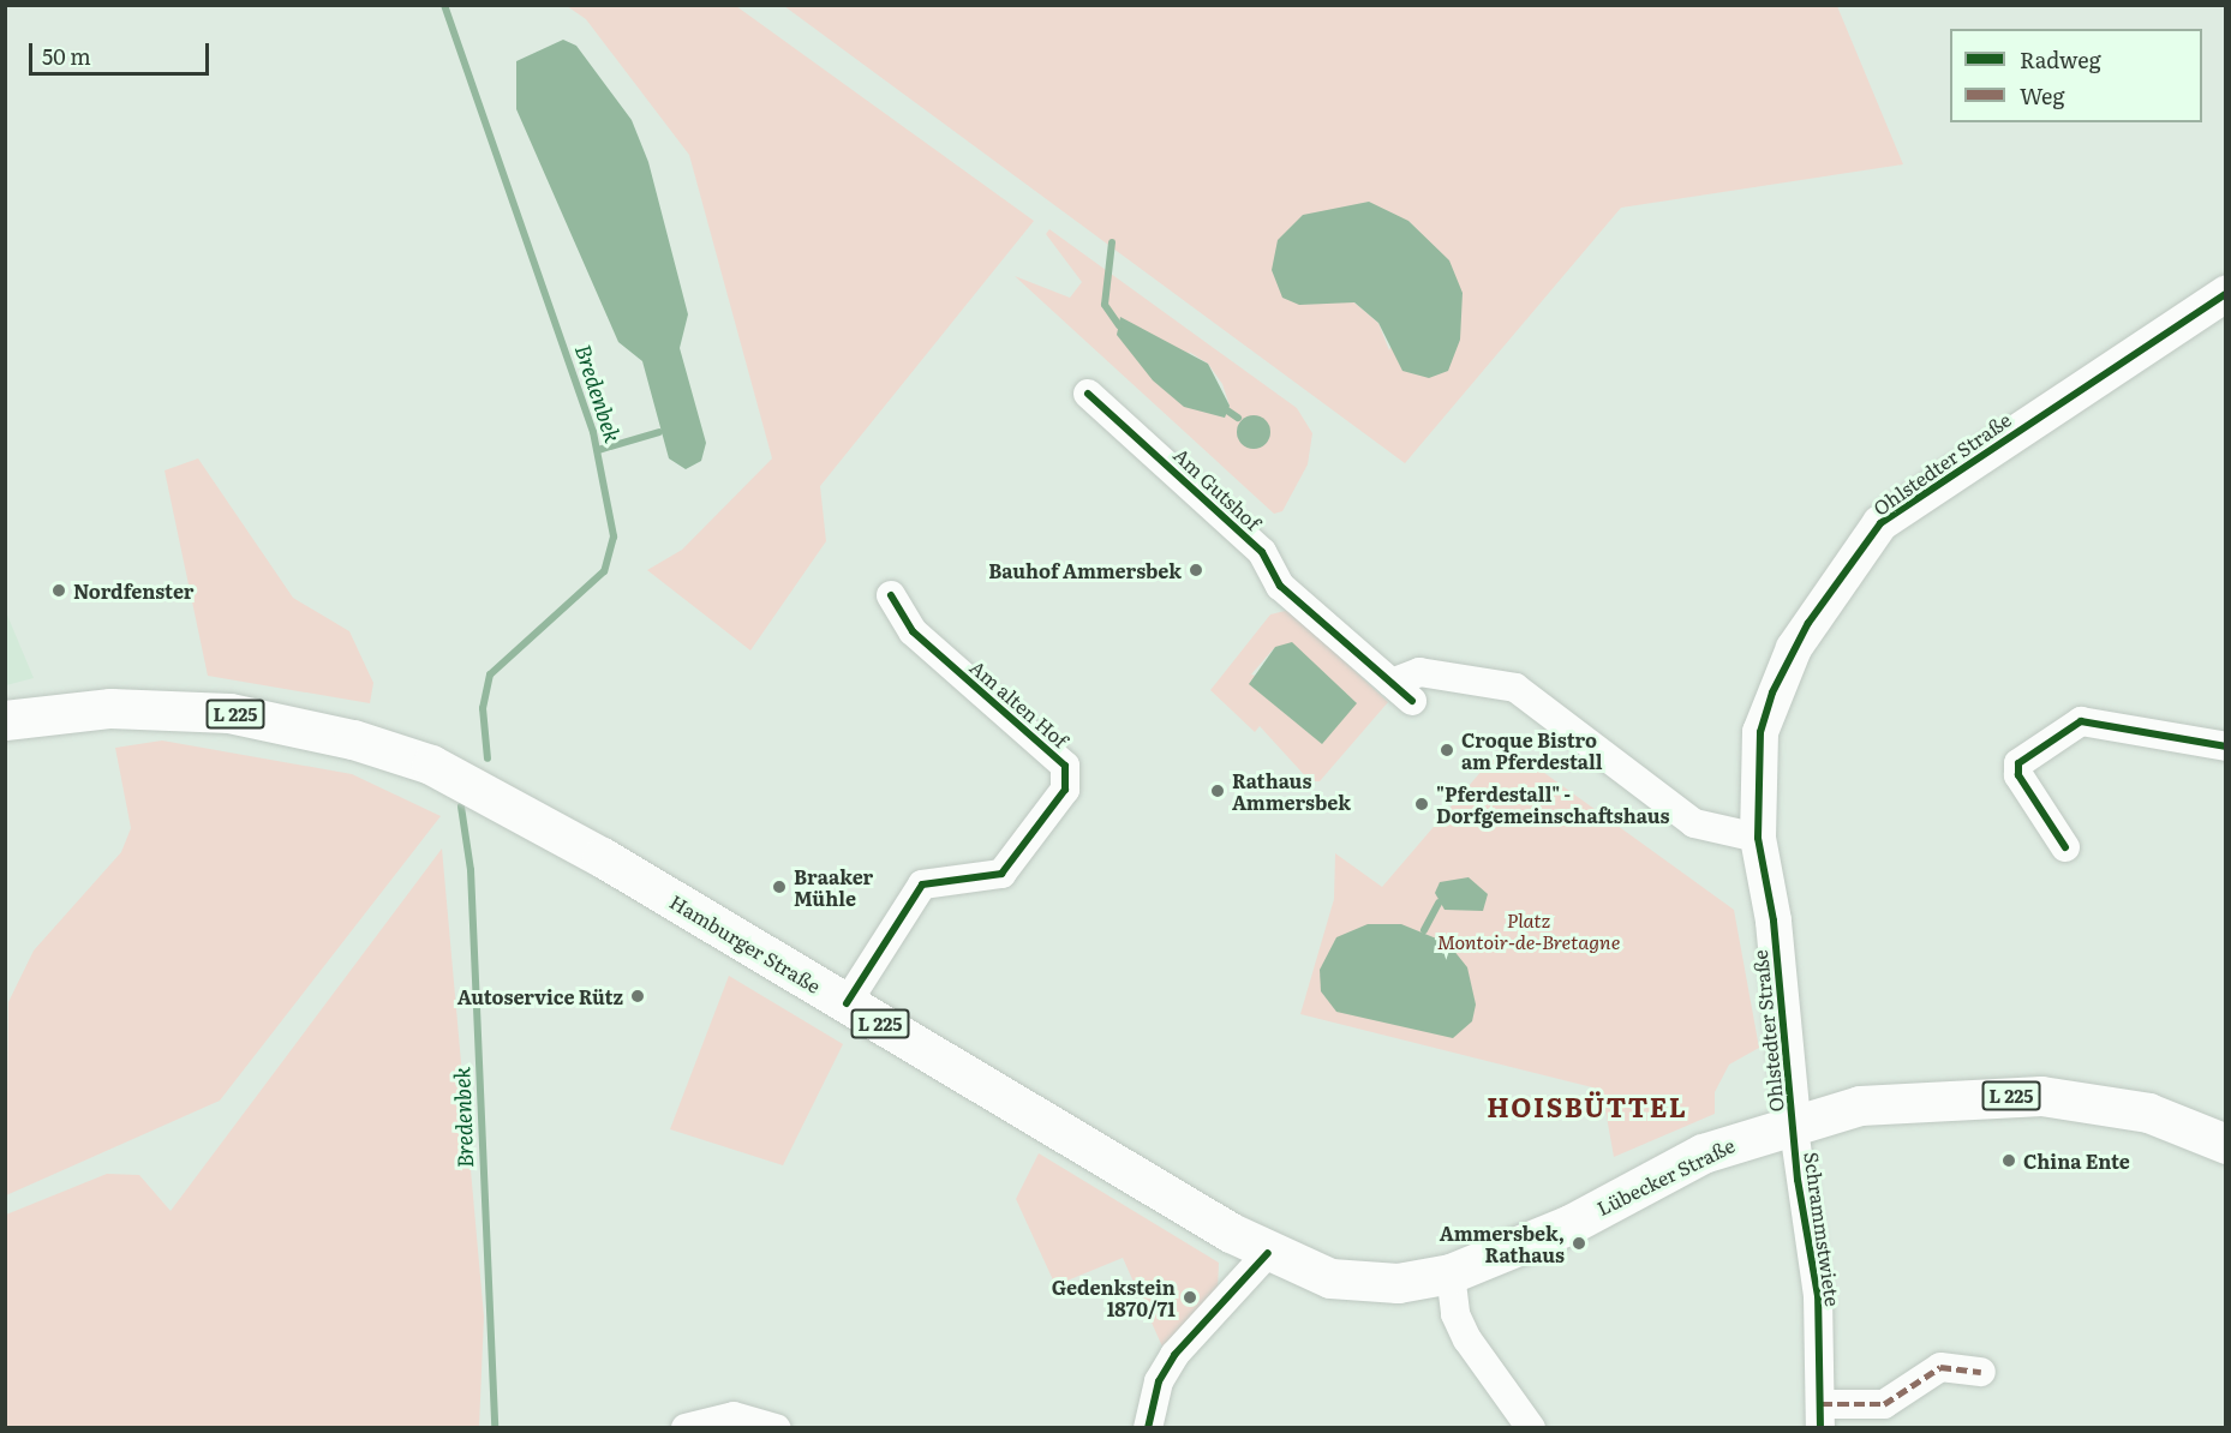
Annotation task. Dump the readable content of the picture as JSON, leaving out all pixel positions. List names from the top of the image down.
{
  "streets": {
    "main road": ["L 225", "Hamburger Straße", "Lübecker Straße"],
    "street": [
      "Ohlstedter Straße",
      "Am Gutshof",
      "Am alten Hof",
      "Schrammstwiete"
    ]
  },
  "crossings": [
    ["Ohlstedter Straße", "Am Gutshof"],
    ["Ohlstedter Straße", "Lübecker Straße"],
    ["Ohlstedter Straße", "Schrammstwiete"],
    ["Am alten Hof", "Hamburger Straße"],
    ["Hamburger Straße", "Lübecker Straße"],
    ["Lübecker Straße", "Schrammstwiete"]
  ],
  "districts": ["HOISBÜTTEL"],
  "water": ["Bredenbek"],
  "parks": ["Platz Montoir-de-Bretagne"],
  "places": [
    "Bauhof Ammersbek",
    "Nordfenster",
    "Croque Bistro am Pferdestall",
    "Rathaus Ammersbek",
    "\"Pferdestall\" - Dorfgemeinschaftshaus",
    "Braaker Mühle",
    "Autoservice Rütz",
    "China Ente",
    "Ammersbek, Rathaus",
    "Gedenkstein 1870/71"
  ],
  "legend": ["Radweg", "Weg"],
  "scale_bar": "50 m"
}
